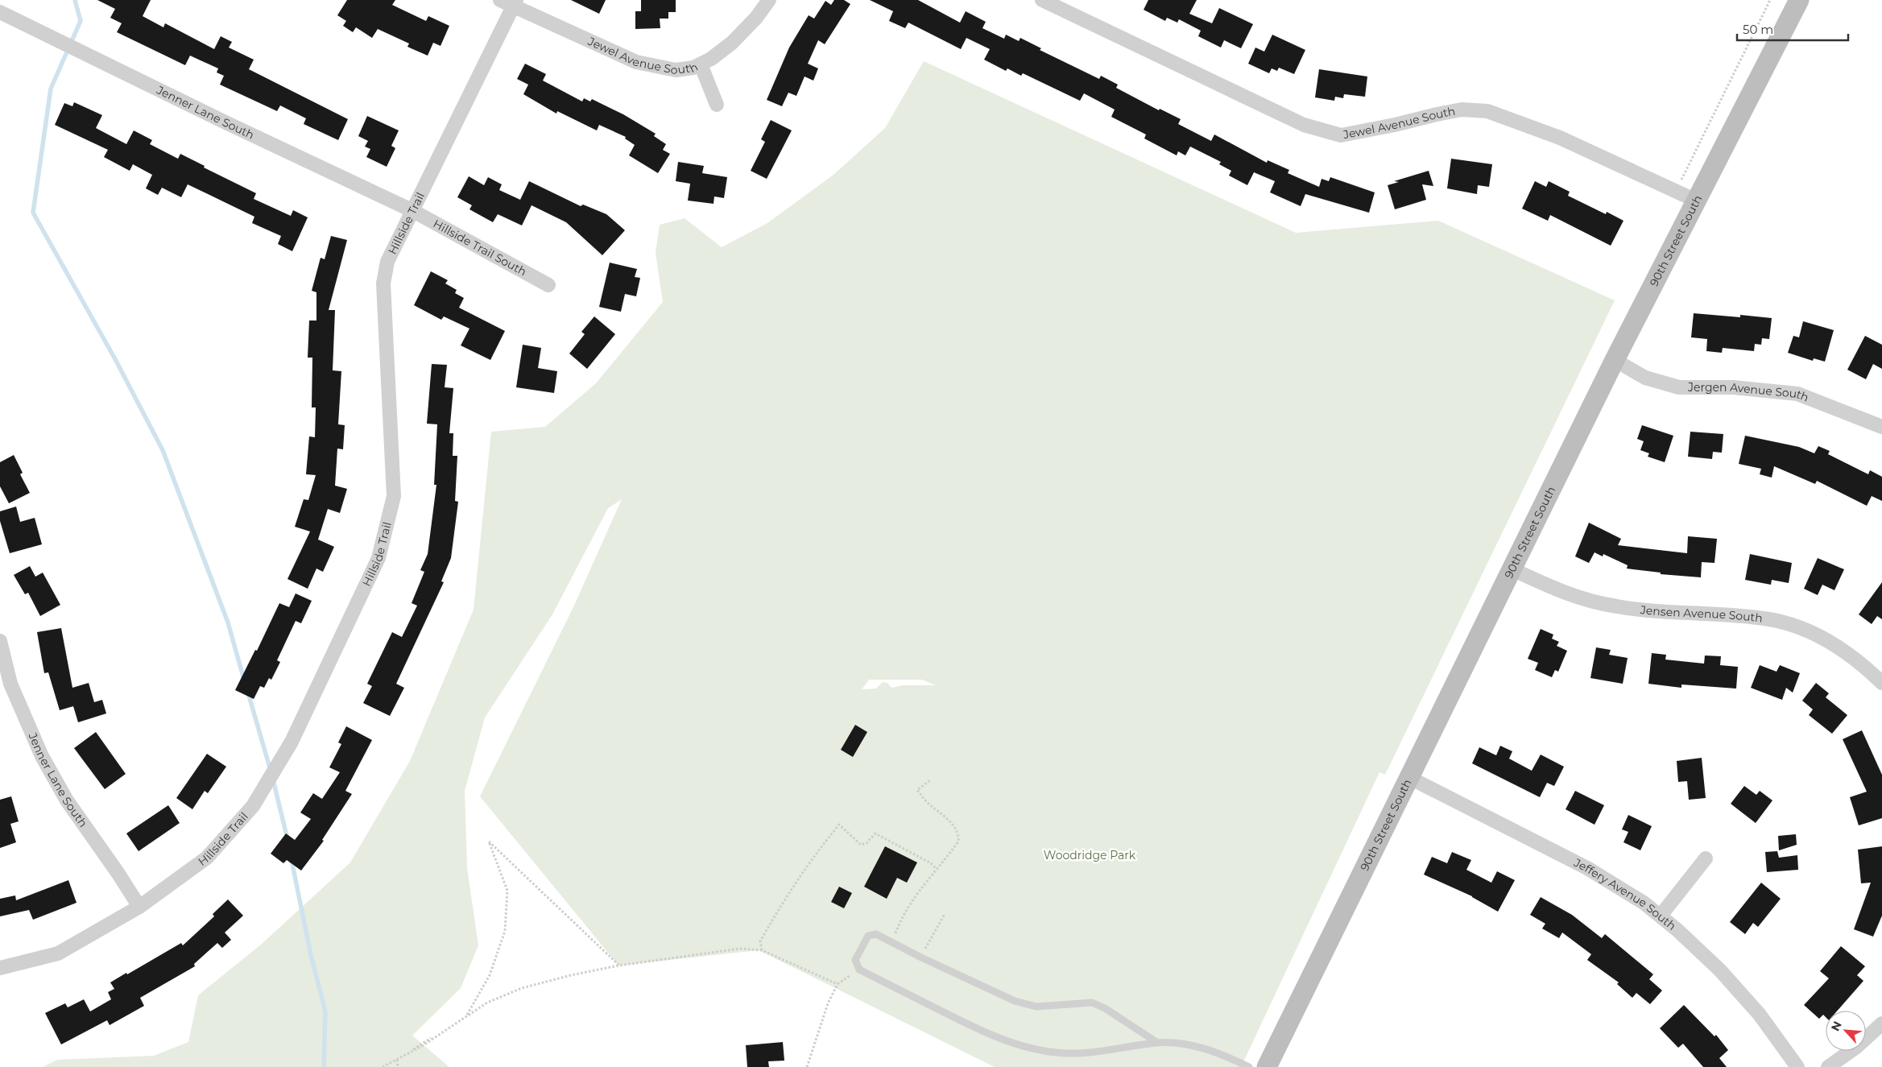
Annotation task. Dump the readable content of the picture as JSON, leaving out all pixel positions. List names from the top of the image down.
{
  "streets": {
    "street": [
      "Jewel Avenue South",
      "Jenner Lane South",
      "Hillside Trail",
      "90th Street South",
      "Hillside Trail South",
      "Jergen Avenue South",
      "Jensen Avenue South",
      "Jeffery Avenue South"
    ]
  },
  "crossings": [
    ["Jewel Avenue South", "Hillside Trail"],
    ["Jewel Avenue South", "90th Street South"],
    ["Jenner Lane South", "Hillside Trail"],
    ["Jenner Lane South", "Hillside Trail South"],
    ["Hillside Trail", "Hillside Trail South"],
    ["90th Street South", "Jergen Avenue South"],
    ["90th Street South", "Jensen Avenue South"],
    ["90th Street South", "Jeffery Avenue South"]
  ],
  "parks": ["Woodridge Park"],
  "scale_bar": "50 m",
  "north": "top left"
}
